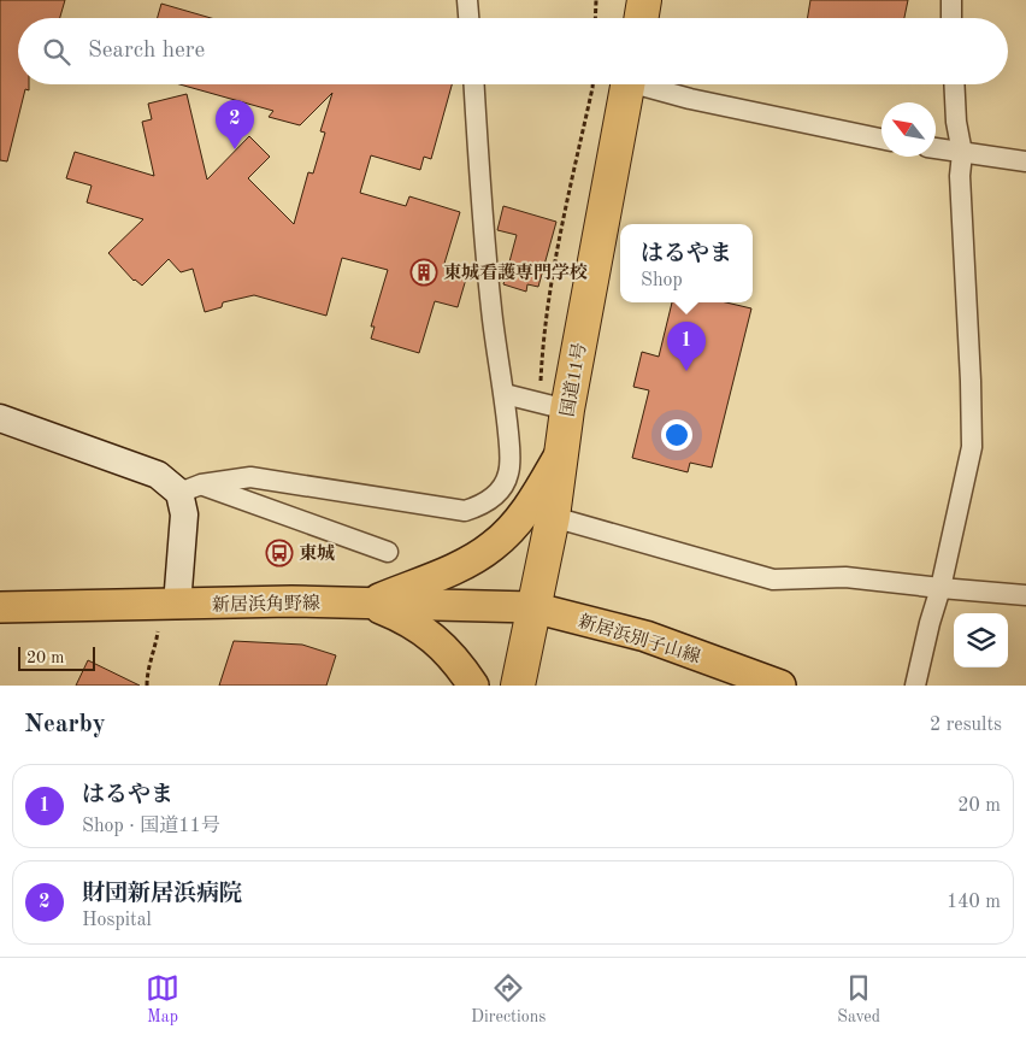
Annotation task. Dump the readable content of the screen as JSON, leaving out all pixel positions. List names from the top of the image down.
{
  "streets": {
    "highway": ["国道11号"],
    "main road": ["新居浜角野線", "新居浜別子山線"]
  },
  "crossings": [
    ["国道11号", "新居浜角野線"],
    ["国道11号", "新居浜別子山線"],
    ["新居浜角野線", "新居浜別子山線"]
  ],
  "places": {
    "building": ["東城看護専門学校"],
    "bus stop": ["東城"]
  },
  "scale_bar": "20 m",
  "north": "top left",
  "page": {
    "search": "Search here",
    "pins": ["2", "1"],
    "popup": ["はるやま", "Shop"],
    "scale": "20 m",
    "heading": ["Nearby", "2 results"],
    "list": [
      {
        "mark": "1",
        "name": "はるやま",
        "note": "Shop · 国道11号",
        "value": "20 m"
      },
      {
        "mark": "2",
        "name": "財団新居浜病院",
        "note": "Hospital",
        "value": "140 m"
      }
    ],
    "nav": ["Map", "Directions", "Saved"]
  }
}
